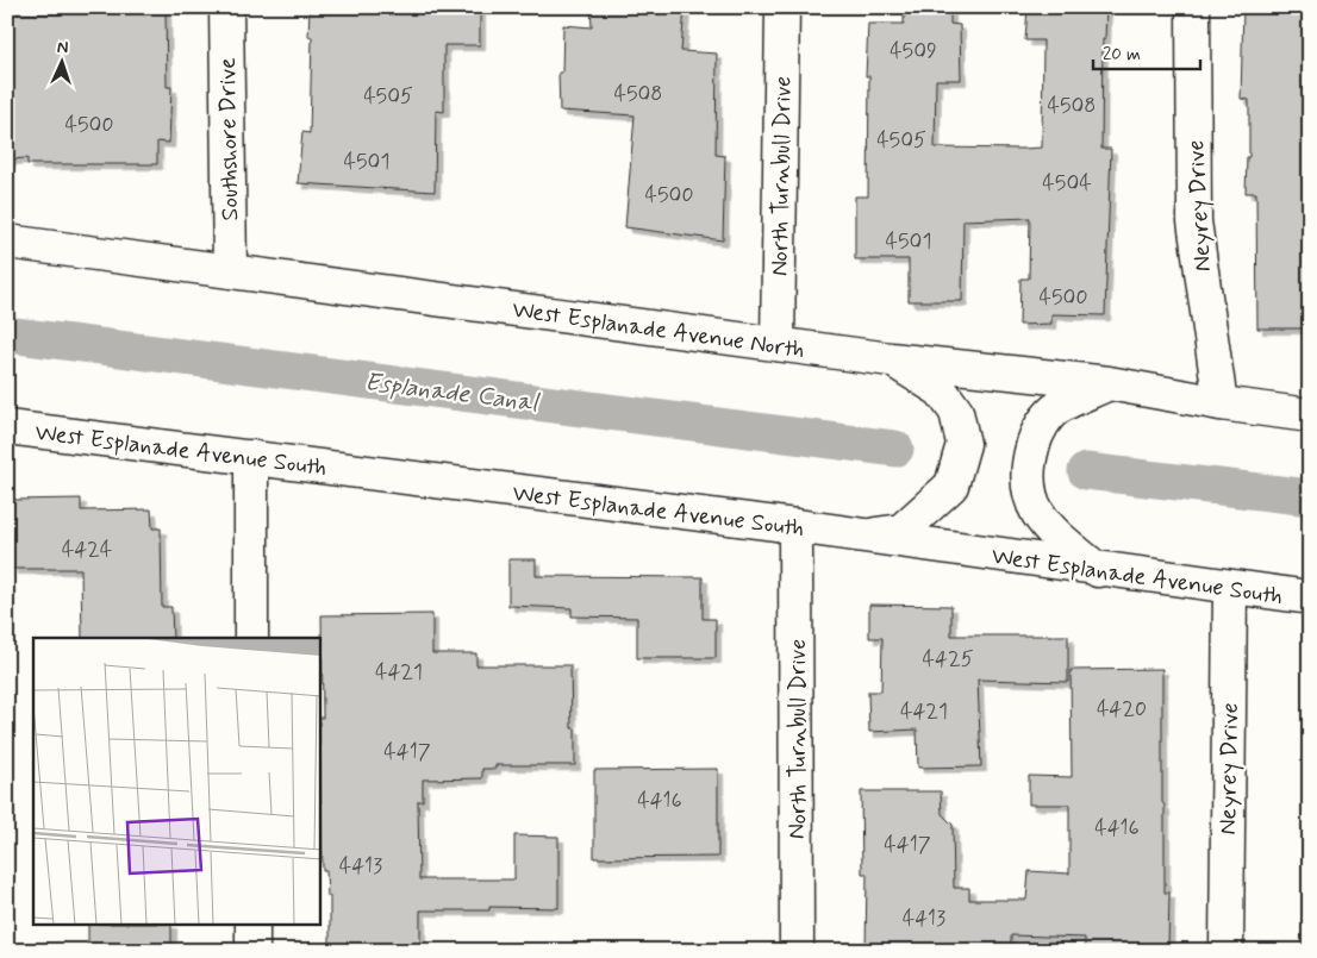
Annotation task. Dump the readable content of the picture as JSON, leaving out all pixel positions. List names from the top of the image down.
{
  "streets": {
    "main road": [
      "Southshore Drive",
      "North Turnbull Drive",
      "Neyrey Drive",
      "West Esplanade Avenue North",
      "West Esplanade Avenue South"
    ]
  },
  "crossings": [
    ["Southshore Drive", "West Esplanade Avenue North"],
    ["North Turnbull Drive", "West Esplanade Avenue North"],
    ["North Turnbull Drive", "West Esplanade Avenue South"],
    ["Neyrey Drive", "West Esplanade Avenue North"],
    ["Neyrey Drive", "West Esplanade Avenue South"]
  ],
  "water": ["Esplanade Canal"],
  "house_numbers": [
    "4509",
    "4508",
    "4505",
    "4508",
    "4500",
    "4505",
    "4501",
    "4504",
    "4500",
    "4501",
    "4500",
    "4424",
    "4425",
    "4421",
    "4420",
    "4421",
    "4417",
    "4416",
    "4416",
    "4417",
    "4413",
    "4413"
  ],
  "scale_bar": "20 m",
  "north": "top"
}
